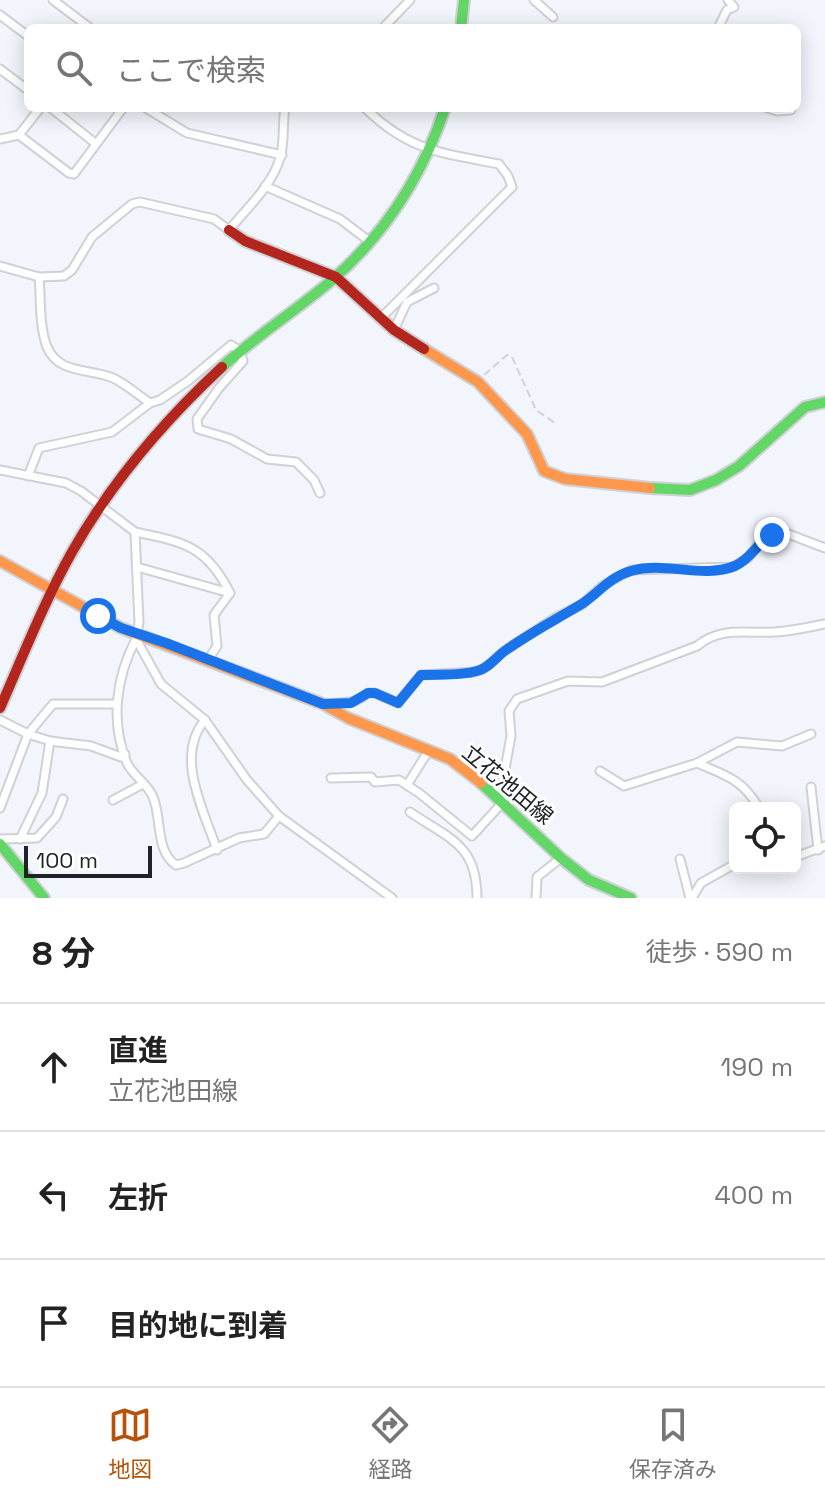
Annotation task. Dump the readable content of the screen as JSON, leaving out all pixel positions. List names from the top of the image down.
{
  "streets": {
    "main road": ["立花池田線"]
  },
  "scale_bar": "100 m",
  "page": {
    "search": "ここで検索",
    "scale": "100 m",
    "heading": ["8 分", "徒歩 · 590 m"],
    "list": [
      ["直進", "立花池田線", "190 m"],
      ["左折", "400 m"],
      "目的地に到着"
    ],
    "nav": ["地図", "経路", "保存済み"]
  }
}
